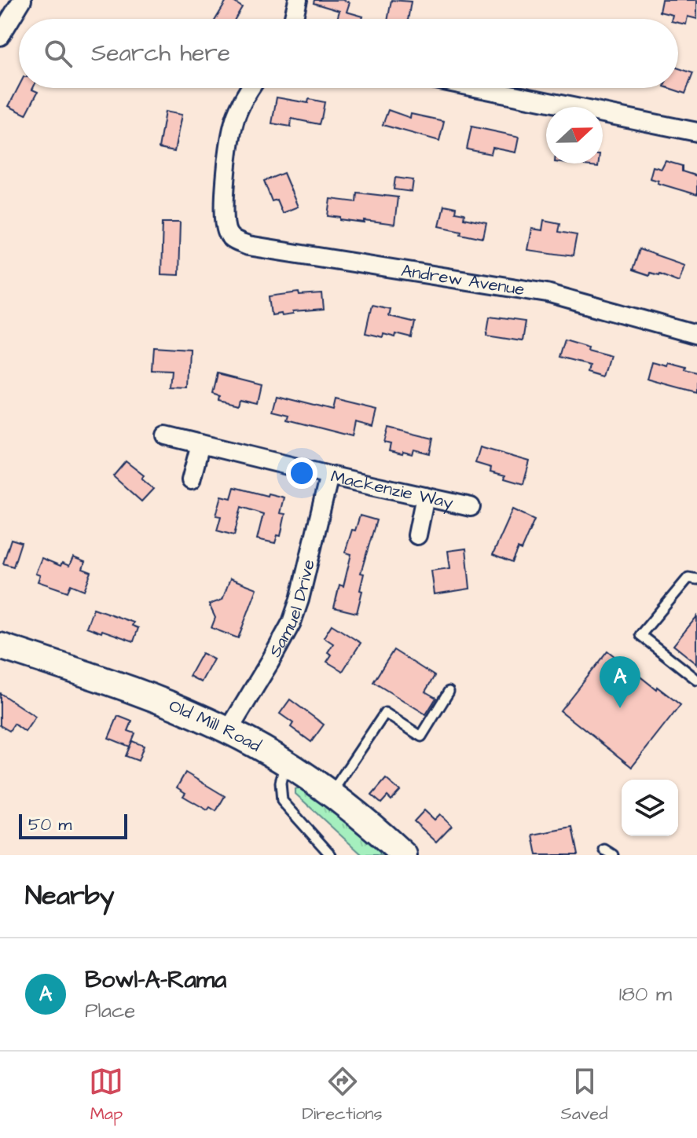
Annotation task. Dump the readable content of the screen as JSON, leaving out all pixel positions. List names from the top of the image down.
{
  "streets": {
    "street": [
      "Andrew Avenue",
      "Mackenzie Way",
      "Samuel Drive",
      "Old Mill Road"
    ]
  },
  "crossings": [
    ["Mackenzie Way", "Samuel Drive"],
    ["Samuel Drive", "Old Mill Road"]
  ],
  "scale_bar": "50 m",
  "north": "right",
  "page": {
    "search": "Search here",
    "pins": "A",
    "scale": "50 m",
    "heading": "Nearby",
    "list": [
      {
        "mark": "A",
        "name": "Bowl-A-Rama",
        "note": "Place",
        "value": "180 m"
      }
    ],
    "nav": ["Map", "Directions", "Saved"]
  }
}
